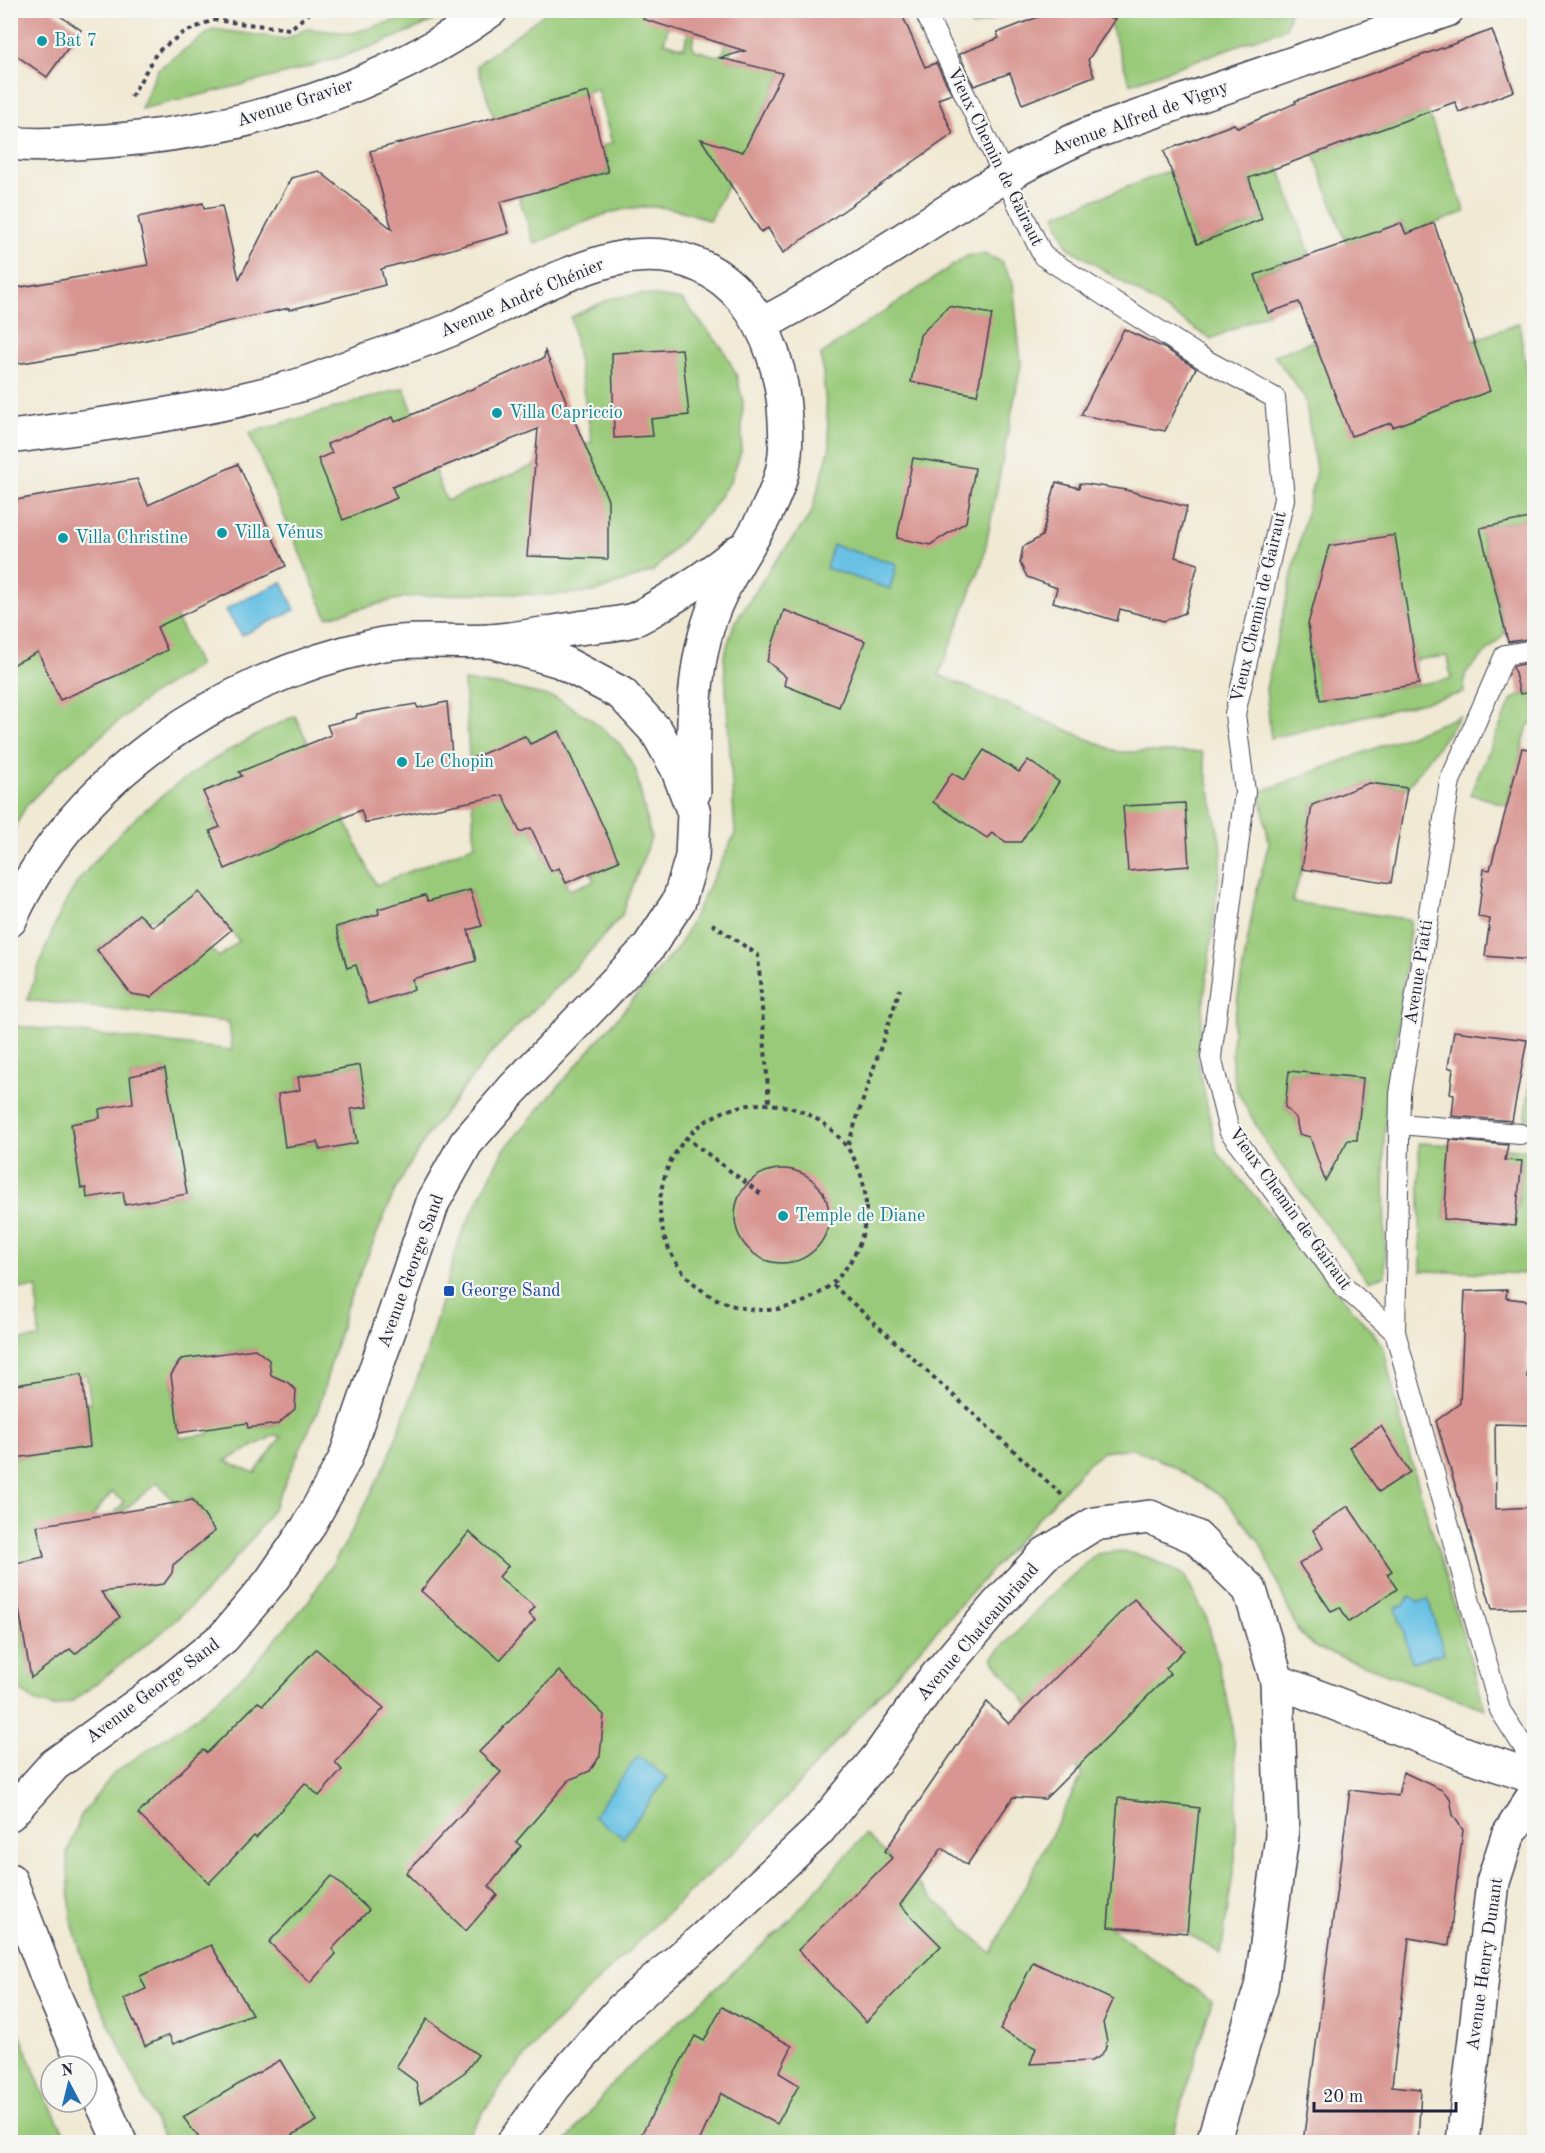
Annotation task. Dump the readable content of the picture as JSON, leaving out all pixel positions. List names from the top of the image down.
{
  "streets": {
    "street": [
      "Avenue Gravier",
      "Avenue Alfred de Vigny",
      "Avenue André Chénier",
      "Avenue George Sand",
      "Avenue Chateaubriand",
      "Avenue Henry Dunant"
    ],
    "lane": ["Vieux Chemin de Gairaut", "Avenue Piatti"]
  },
  "crossings": [
    ["Avenue Alfred de Vigny", "Vieux Chemin de Gairaut"],
    ["Avenue Alfred de Vigny", "Avenue André Chénier"],
    ["Vieux Chemin de Gairaut", "Avenue Piatti"],
    ["Avenue André Chénier", "Avenue George Sand"]
  ],
  "places": {
    "other": [
      "Bat 7",
      "Villa Capriccio",
      "Villa Vénus",
      "Villa Christine",
      "Le Chopin",
      "Temple de Diane"
    ],
    "transit": ["George Sand"]
  },
  "scale_bar": "20 m",
  "north": "top"
}
